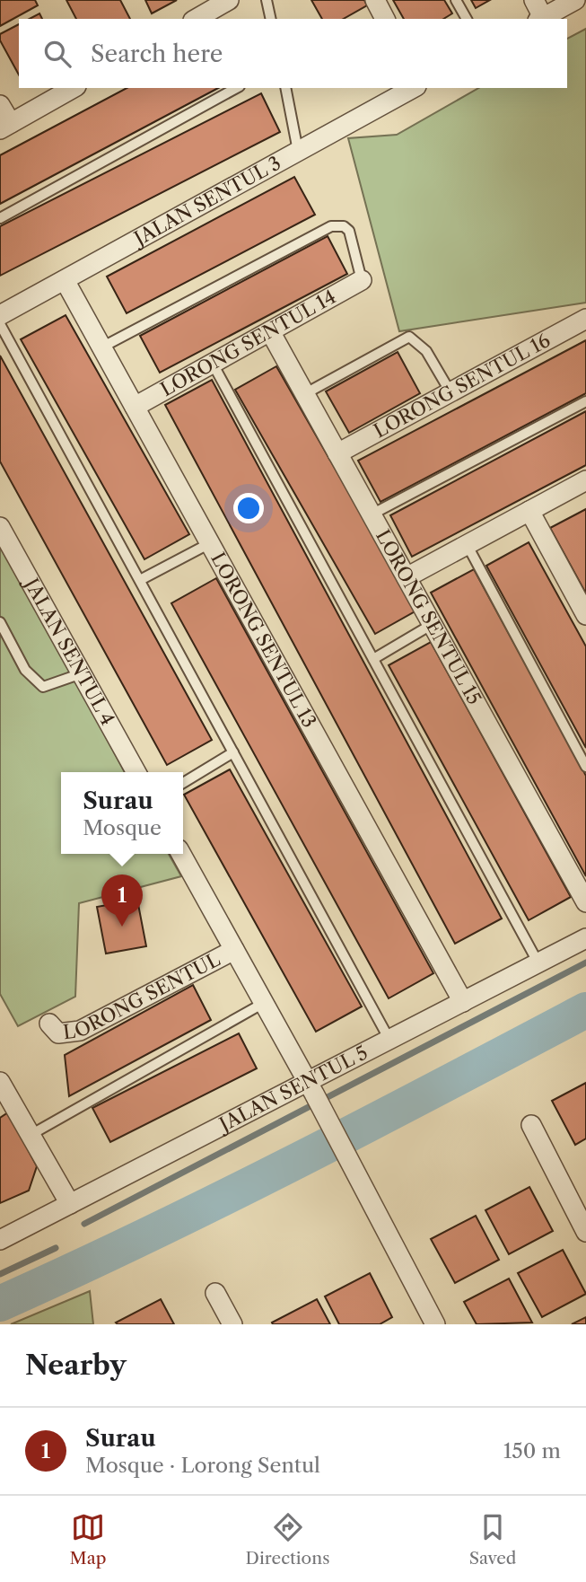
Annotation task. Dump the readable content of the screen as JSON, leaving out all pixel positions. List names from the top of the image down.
{
  "streets": {
    "street": [
      "JALAN SENTUL 3",
      "LORONG SENTUL 14",
      "LORONG SENTUL 16",
      "LORONG SENTUL 15",
      "LORONG SENTUL 13",
      "JALAN SENTUL 4",
      "LORONG SENTUL",
      "JALAN SENTUL 5"
    ]
  },
  "crossings": [
    ["JALAN SENTUL 3", "LORONG SENTUL 13"],
    ["LORONG SENTUL 14", "LORONG SENTUL 15"],
    ["LORONG SENTUL 14", "LORONG SENTUL 13"],
    ["LORONG SENTUL 16", "LORONG SENTUL 15"],
    ["LORONG SENTUL 13", "JALAN SENTUL 5"]
  ],
  "page": {
    "search": "Search here",
    "popup": ["Surau", "Mosque"],
    "pins": "1",
    "heading": "Nearby",
    "list": [
      {
        "mark": "1",
        "name": "Surau",
        "note": "Mosque · Lorong Sentul",
        "value": "150 m"
      }
    ],
    "nav": ["Map", "Directions", "Saved"]
  }
}
